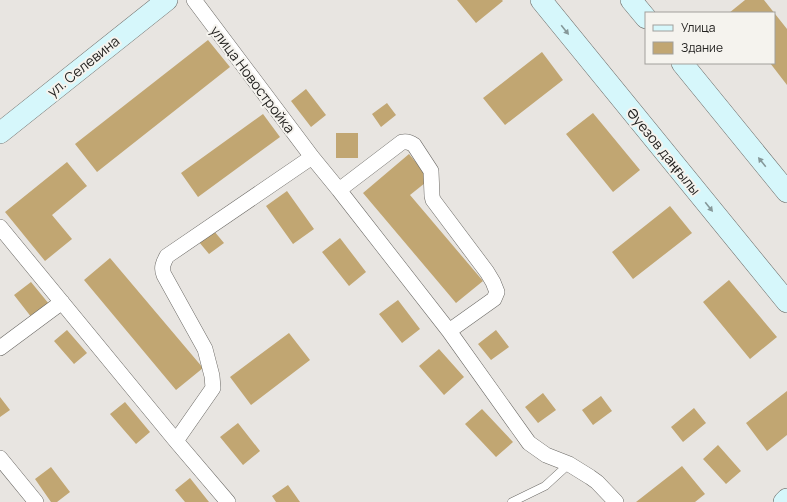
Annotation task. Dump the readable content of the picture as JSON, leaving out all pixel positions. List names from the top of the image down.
{
  "streets": {
    "main road": ["ул. Селевина", "Әуезов даңғылы"],
    "street": ["улица Новостройка"]
  },
  "legend": ["Улица", "Здание"]
}
